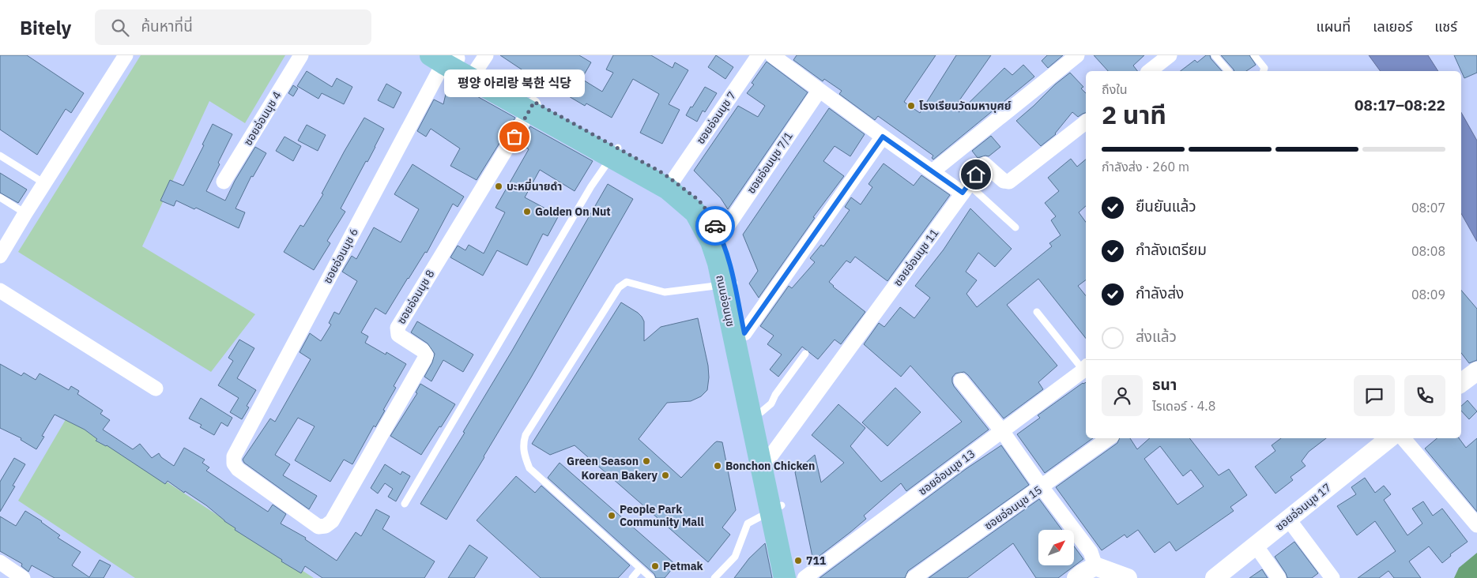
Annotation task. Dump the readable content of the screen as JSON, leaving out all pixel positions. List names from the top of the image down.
{
  "streets": {
    "main road": ["ถนนอ่อนนุช"],
    "street": [
      "ซอยอ่อนนุช 7",
      "ซอยอ่อนนุช 4",
      "ซอยอ่อนนุช 7/1",
      "ซอยอ่อนนุช 6",
      "ซอยอ่อนนุช 11",
      "ซอยอ่อนนุช 8",
      "ซอยอ่อนนุช 13",
      "ซอยอ่อนนุช 17",
      "ซอยอ่อนนุช 15"
    ]
  },
  "crossings": [
    ["ซอยอ่อนนุช 7", "ถนนอ่อนนุช"],
    ["ซอยอ่อนนุช 7/1", "ถนนอ่อนนุช"],
    ["ซอยอ่อนนุช 6", "ซอยอ่อนนุช 8"],
    ["ซอยอ่อนนุช 6", "ถนนอ่อนนุช"],
    ["ซอยอ่อนนุช 11", "ถนนอ่อนนุช"],
    ["ซอยอ่อนนุช 8", "ถนนอ่อนนุช"]
  ],
  "places": [
    "โรงเรียนวัดมหาบุศย์",
    "평양 아리랑 북한 식당",
    "บะหมี่นายดำ",
    "Golden On Nut",
    "Green Season",
    "Bonchon Chicken",
    "Korean Bakery",
    "People Park Community Mall",
    "711",
    "Petmak"
  ],
  "north": "top right",
  "page": {
    "header": "Bitely",
    "search": "ค้นหาที่นี่",
    "nav": ["แผนที่", "เลเยอร์", "แชร์"],
    "bubble": "평양 아리랑 북한 식당",
    "heading": ["2 นาที", "ถึงใน", "08:17–08:22"],
    "panel": ["ธนา", "ไรเดอร์ · 4.8"],
    "bar": "กำลังส่ง · 260 m",
    "list": [
      ["ยืนยันแล้ว", "08:07"],
      ["กำลังเตรียม", "08:08"],
      ["กำลังส่ง", "08:09"],
      "ส่งแล้ว"
    ]
  }
}
